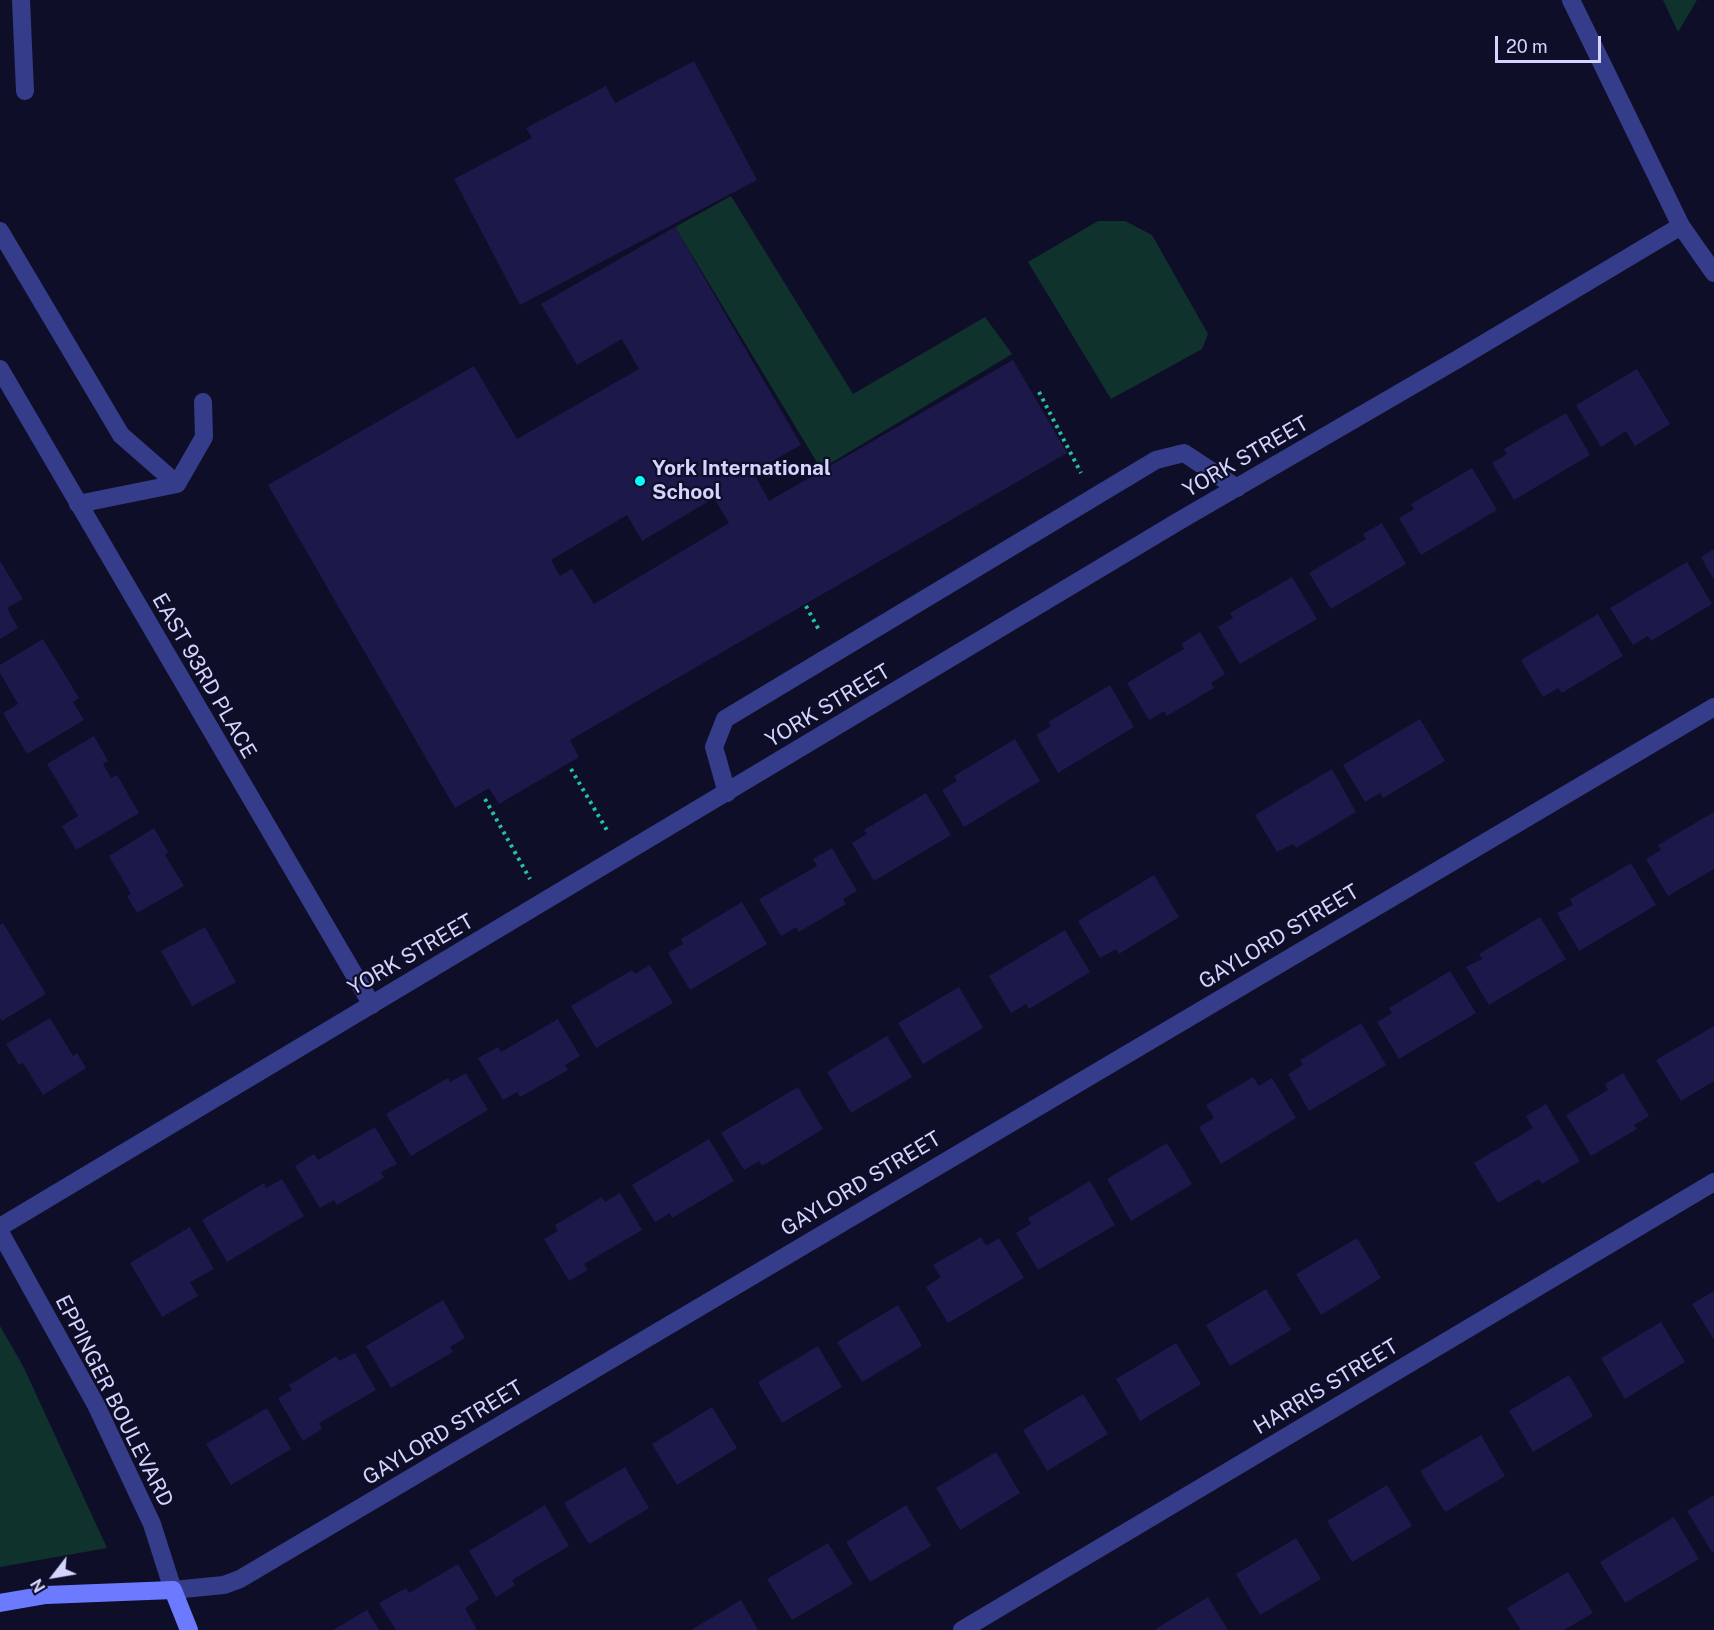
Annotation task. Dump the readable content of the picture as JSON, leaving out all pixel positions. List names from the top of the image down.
{
  "streets": {
    "street": [
      "YORK STREET",
      "EAST 93RD PLACE",
      "GAYLORD STREET",
      "HARRIS STREET",
      "EPPINGER BOULEVARD"
    ]
  },
  "crossings": [
    ["YORK STREET", "EAST 93RD PLACE"],
    ["YORK STREET", "EPPINGER BOULEVARD"],
    ["GAYLORD STREET", "EPPINGER BOULEVARD"]
  ],
  "places": ["York International School"],
  "scale_bar": "20 m",
  "north": "bottom left"
}
